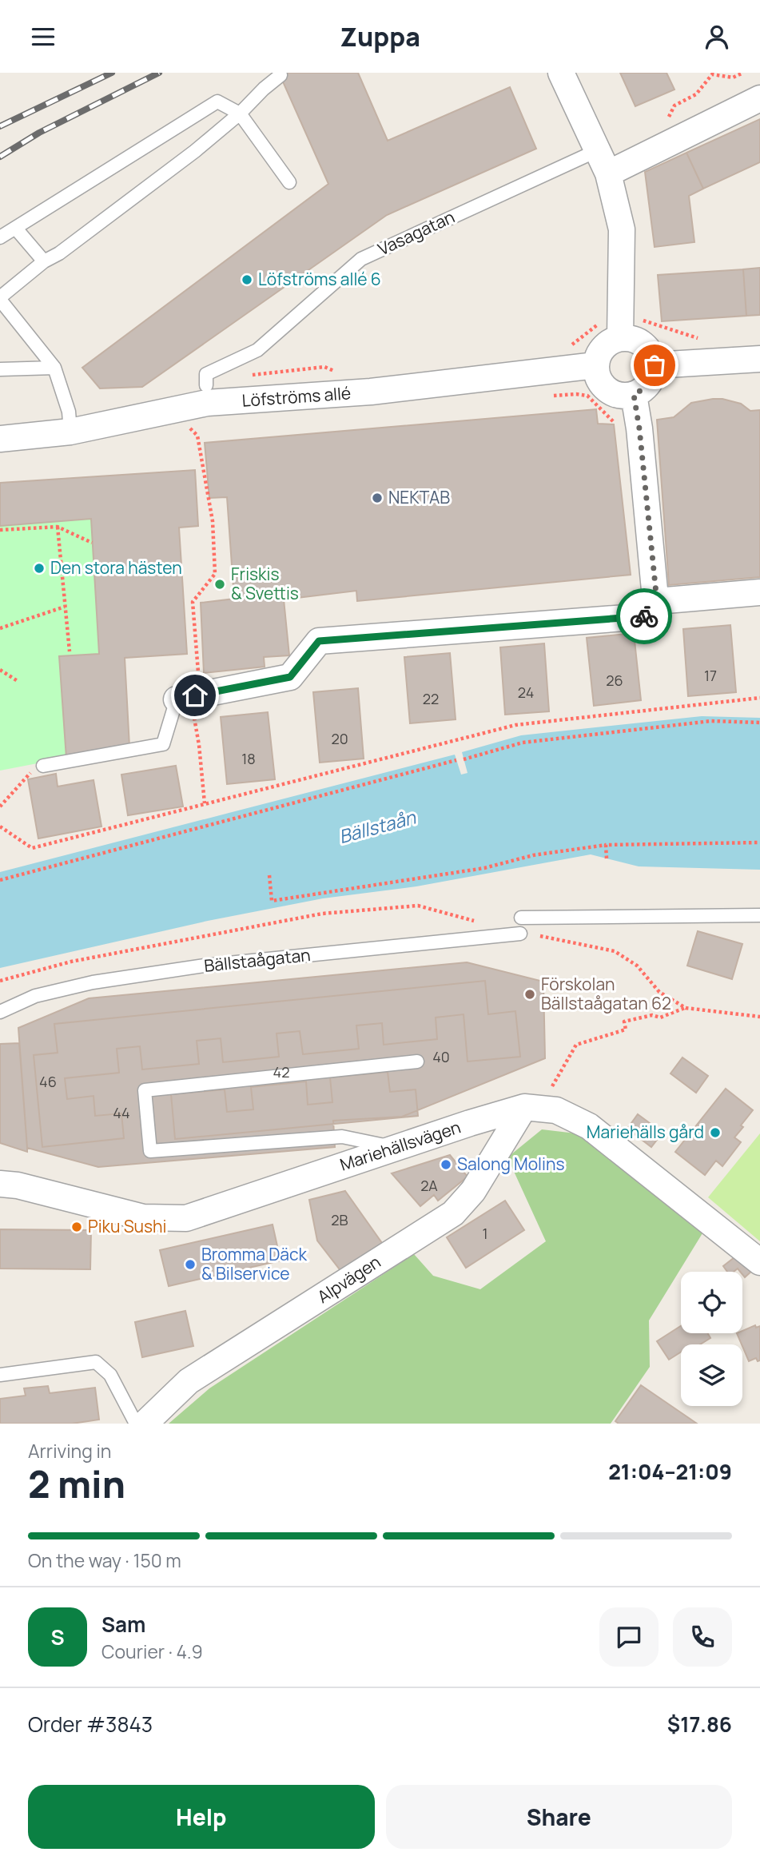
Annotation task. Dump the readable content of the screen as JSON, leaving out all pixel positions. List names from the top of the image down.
{
  "streets": {
    "street": ["Löfströms allé", "Mariehällsvägen", "Alpvägen"],
    "lane": ["Vasagatan", "Bällstaågatan"]
  },
  "crossings": [
    ["Mariehällsvägen", "Alpvägen"]
  ],
  "water": ["Bällstaån"],
  "places": [
    "Löfströms allé 6",
    "NEKTAB",
    "Den stora hästen",
    "Friskis & Svettis",
    "Förskolan Bällstaågatan 62",
    "Mariehälls gård",
    "Salong Molins",
    "Piku Sushi",
    "Bromma Däck & Bilservice"
  ],
  "house_numbers": [
    "17",
    "26",
    "24",
    "22",
    "20",
    "18",
    "40",
    "42",
    "46",
    "44",
    "2A",
    "2B",
    "1"
  ],
  "page": {
    "header": "Zuppa",
    "heading": ["2 min", "Arriving in", "21:04–21:09"],
    "panel": [
      "Sam",
      "Courier · 4.9",
      "Order #3843",
      "$17.86"
    ],
    "bar": "On the way · 150 m",
    "round": "S",
    "buttons": ["Help", "Share"]
  }
}
